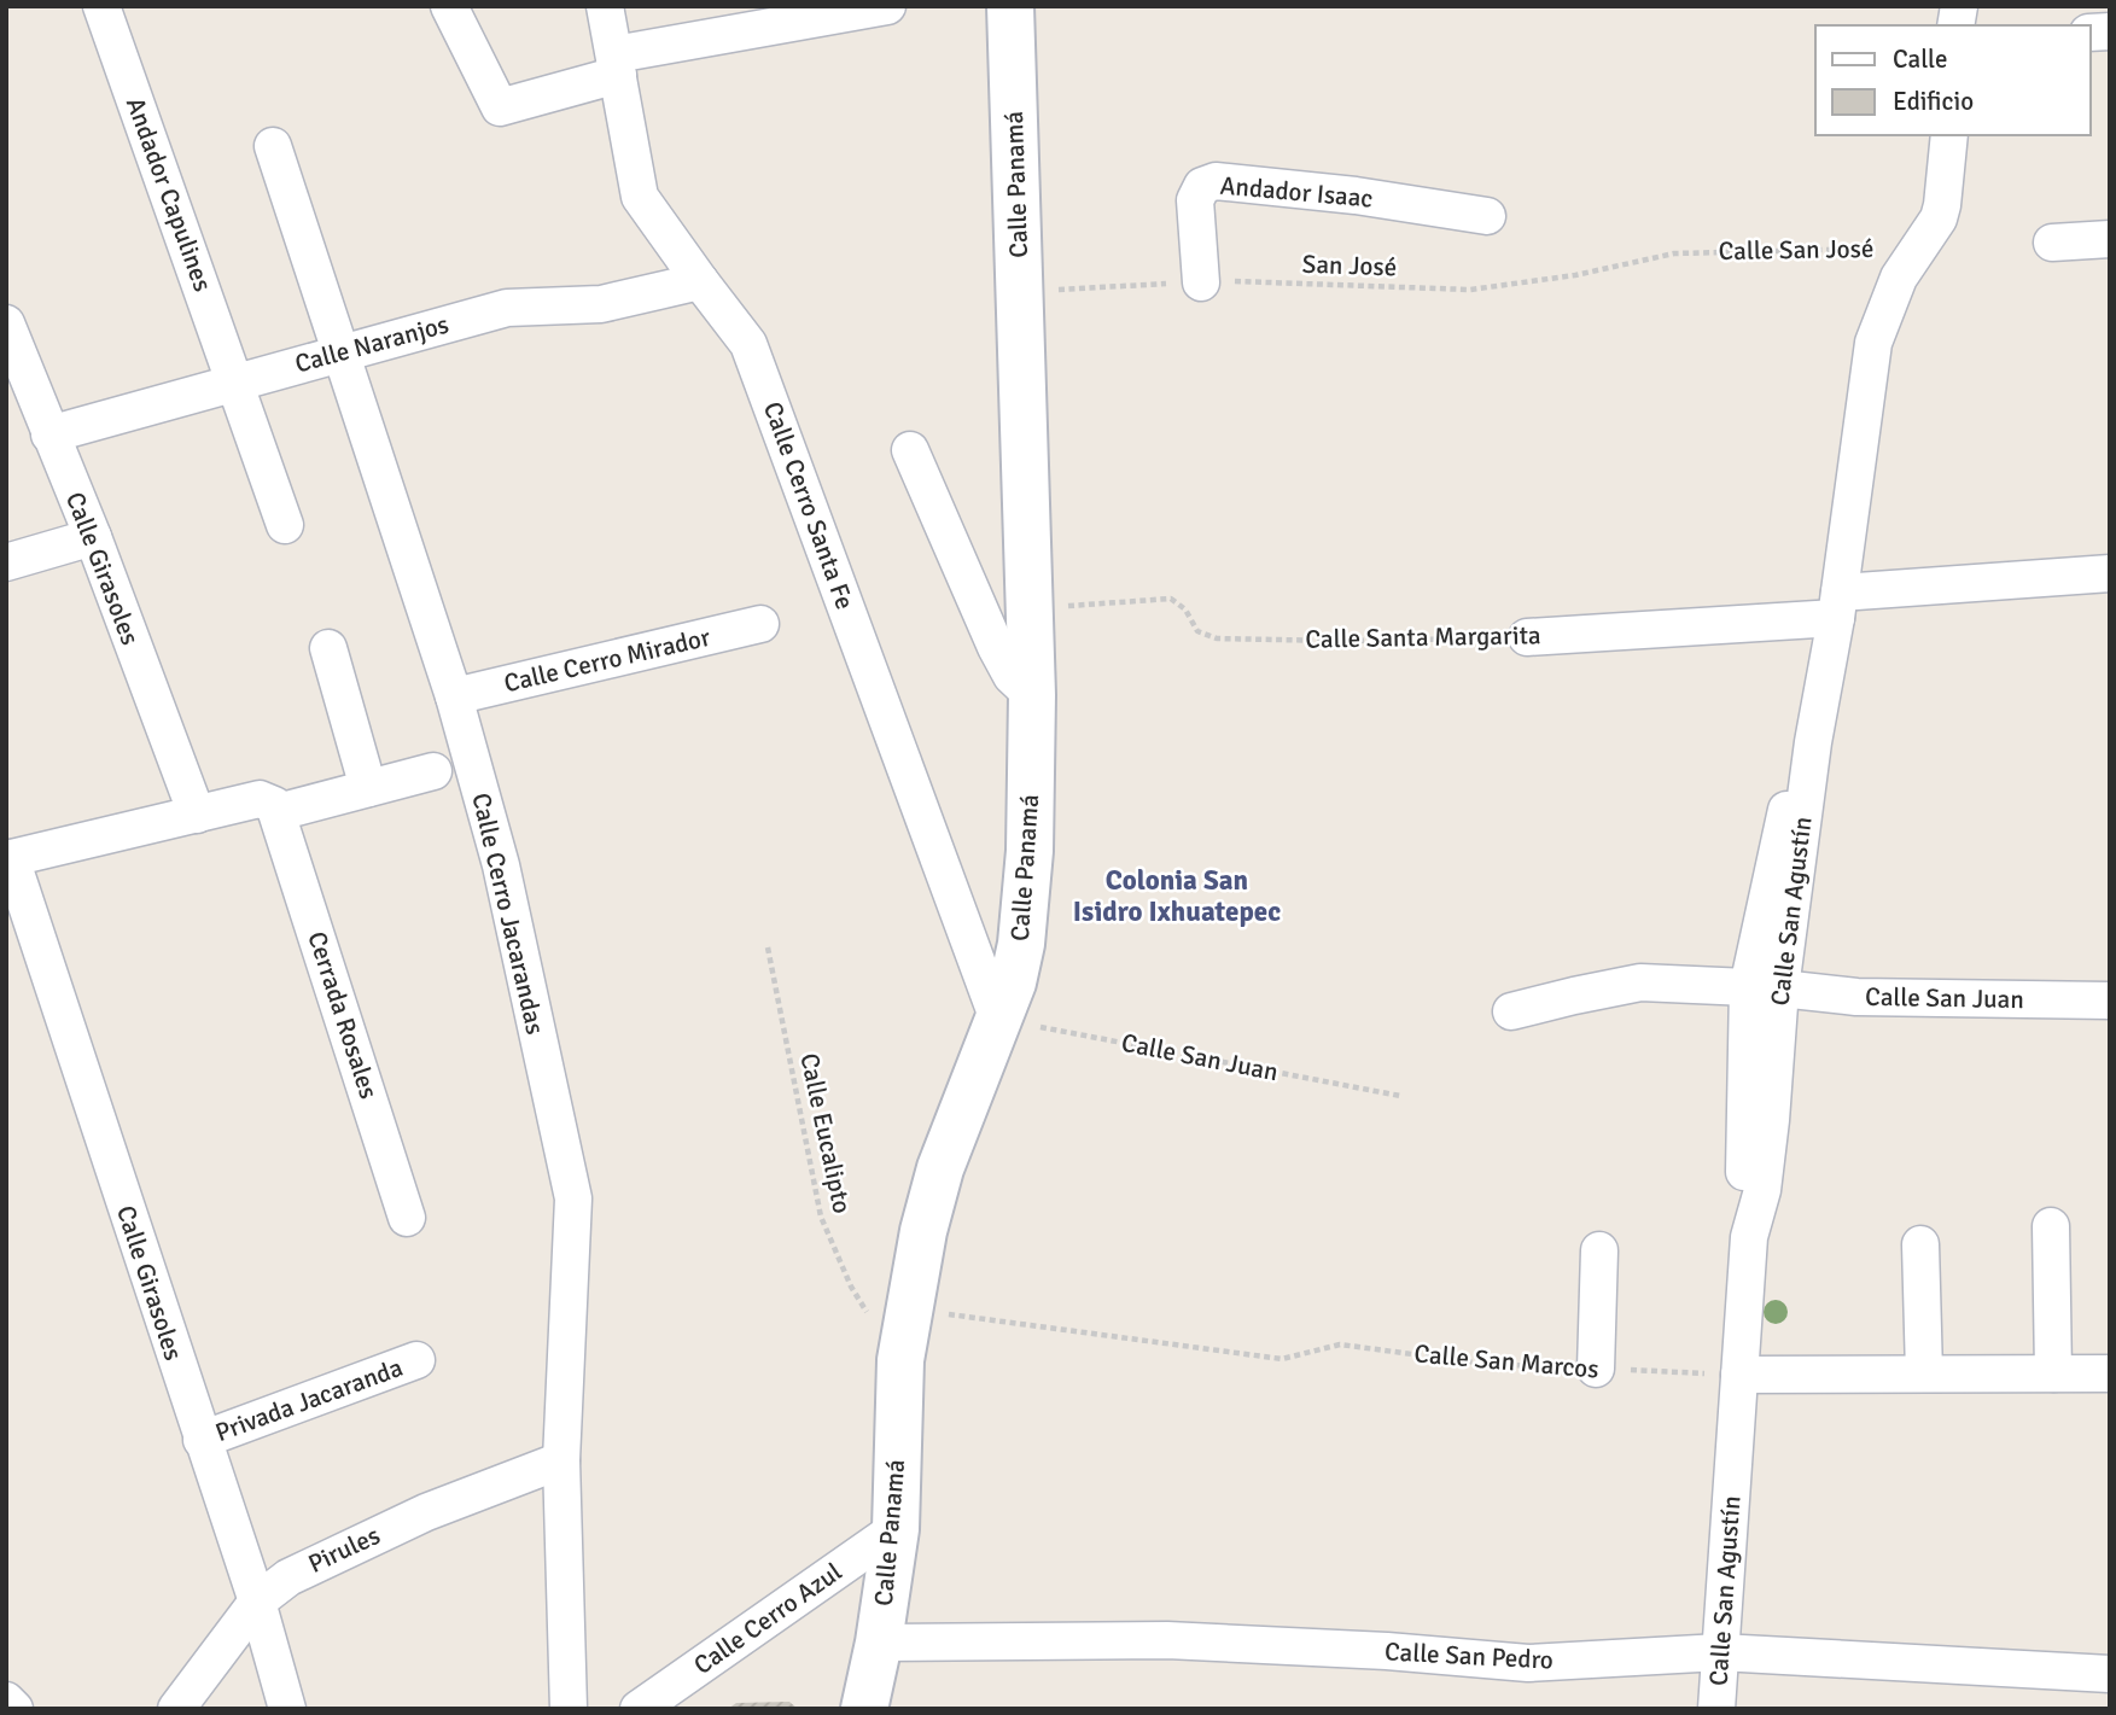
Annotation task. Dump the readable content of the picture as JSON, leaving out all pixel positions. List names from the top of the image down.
{
  "streets": {
    "street": [
      "Calle Panamá",
      "Andador Isaac",
      "Andador Capulines",
      "Calle Naranjos",
      "Calle Cerro Santa Fe",
      "Calle Girasoles",
      "Calle Santa Margarita",
      "Calle Cerro Mirador",
      "Calle San Agustín",
      "Calle Cerro Jacarandas",
      "Calle San Juan",
      "Cerrada Rosales",
      "Privada Jacaranda",
      "Pirules",
      "Calle Cerro Azul",
      "Calle San Pedro"
    ],
    "path": [
      "Calle San José",
      "San José",
      "Calle Eucalipto",
      "Calle San Marcos"
    ]
  },
  "crossings": [
    ["Calle Panamá", "San José"],
    ["Calle Panamá", "Calle Cerro Santa Fe"],
    ["Calle Panamá", "Calle Santa Margarita"],
    ["Calle Panamá", "Calle San Juan"],
    ["Calle Panamá", "Calle Eucalipto"],
    ["Calle Panamá", "Calle San Marcos"],
    ["Calle Panamá", "Calle Cerro Azul"],
    ["Calle Panamá", "Calle San Pedro"],
    ["Andador Isaac", "San José"],
    ["Andador Capulines", "Calle Naranjos"],
    ["Calle San José", "San José"],
    ["Calle San José", "Calle San Agustín"],
    ["Calle Naranjos", "Calle Cerro Santa Fe"],
    ["Calle Naranjos", "Calle Girasoles"],
    ["Calle Naranjos", "Calle Cerro Jacarandas"],
    ["Calle Cerro Santa Fe", "Calle San Juan"],
    ["Calle Girasoles", "Privada Jacaranda"],
    ["Calle Girasoles", "Pirules"],
    ["Calle Santa Margarita", "Calle San Agustín"],
    ["Calle Cerro Mirador", "Calle Cerro Jacarandas"],
    ["Calle San Agustín", "Calle San Juan"],
    ["Calle San Agustín", "Calle San Marcos"],
    ["Calle San Agustín", "Calle San Pedro"],
    ["Calle Cerro Jacarandas", "Pirules"]
  ],
  "districts": ["Colonia San Isidro Ixhuatepec"],
  "legend": ["Calle", "Edificio"]
}
